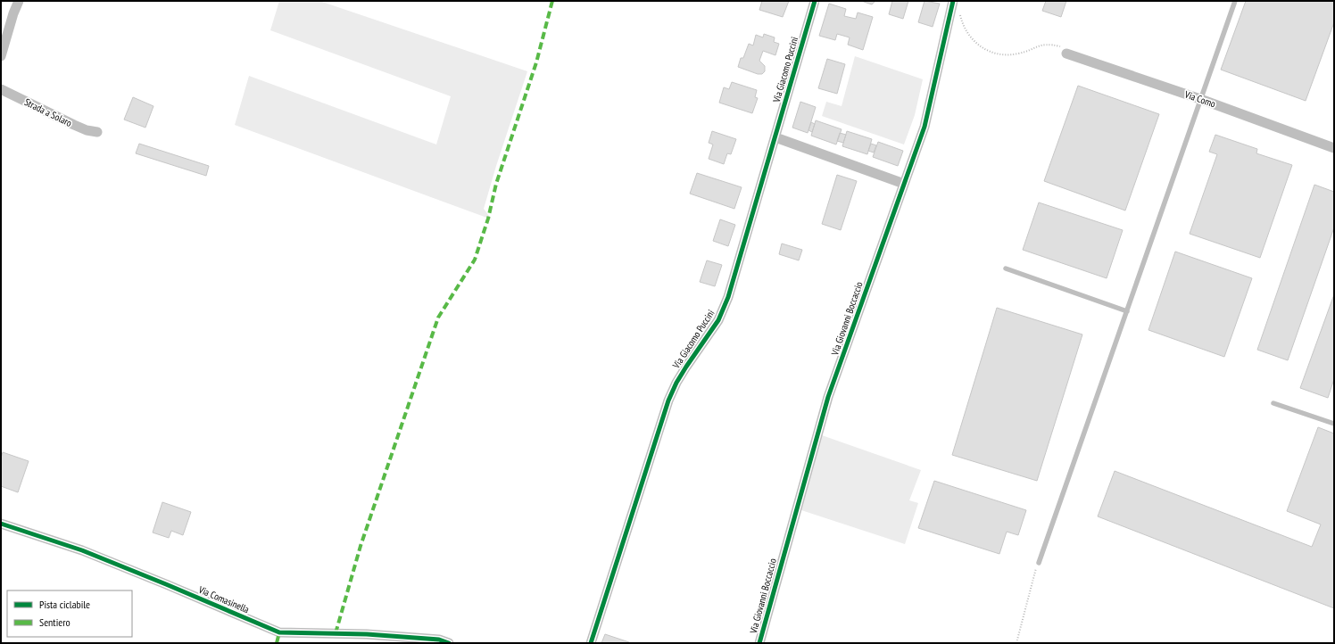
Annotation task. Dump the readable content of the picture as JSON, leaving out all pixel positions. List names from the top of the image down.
{
  "streets": {
    "street": [
      "Via Giacomo Puccini",
      "Via Como",
      "Strada a Solaro",
      "Via Giovanni Boccaccio",
      "Via Comasinella"
    ]
  },
  "legend": ["Pista ciclabile", "Sentiero"]
}
